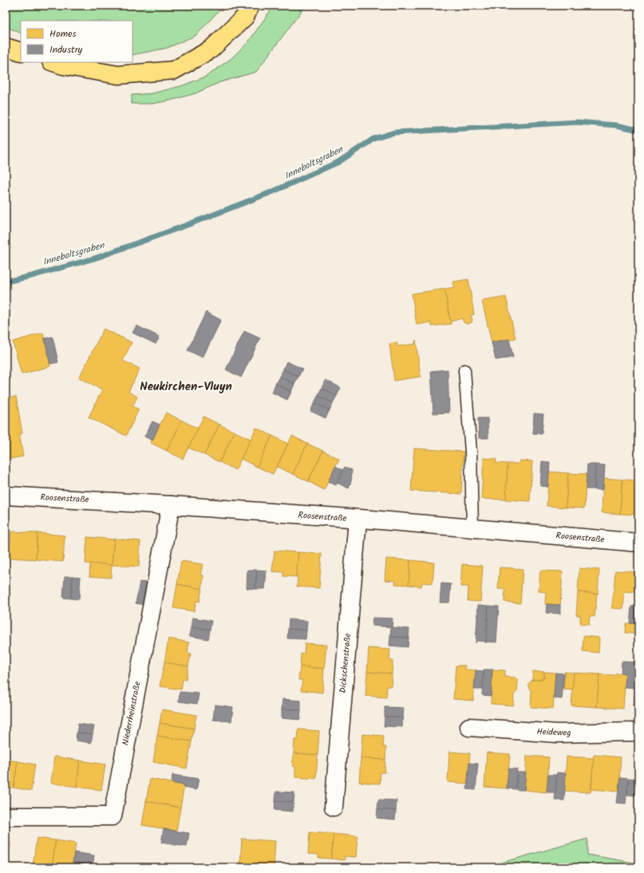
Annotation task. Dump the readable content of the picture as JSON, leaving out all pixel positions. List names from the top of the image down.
{
  "streets": {
    "street": [
      "Roosenstraße",
      "Dickschenstraße",
      "Niederrheinstraße",
      "Heideweg"
    ]
  },
  "crossings": [
    ["Roosenstraße", "Dickschenstraße"],
    ["Roosenstraße", "Niederrheinstraße"]
  ],
  "districts": ["Neukirchen-Vluyn"],
  "water": ["Inneboltsgraben"],
  "legend": ["Homes", "Industry"]
}
